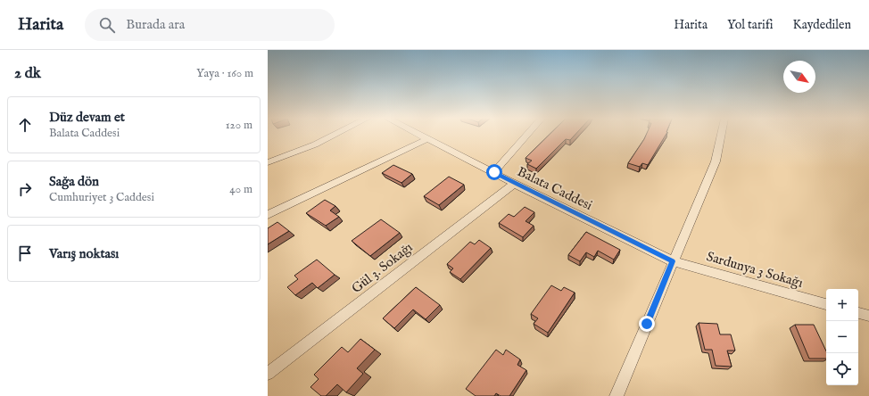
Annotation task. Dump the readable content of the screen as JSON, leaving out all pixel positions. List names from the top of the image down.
{
  "streets": {
    "street": ["Balata Caddesi", "Gül 3. Sokağı", "Sardunya 3 Sokağı"]
  },
  "crossings": [
    ["Balata Caddesi", "Gül 3. Sokağı"],
    ["Balata Caddesi", "Sardunya 3 Sokağı"]
  ],
  "north": "bottom right",
  "page": {
    "header": "Harita",
    "search": "Burada ara",
    "nav": ["Harita", "Yol tarifi", "Kaydedilen"],
    "heading": ["2 dk", "Yaya · 160 m"],
    "list": [
      ["Düz devam et", "Balata Caddesi", "120 m"],
      ["Sağa dön", "Cumhuriyet 3 Caddesi", "40 m"],
      "Varış noktası"
    ],
    "map_buttons": ["+", "−"]
  }
}
